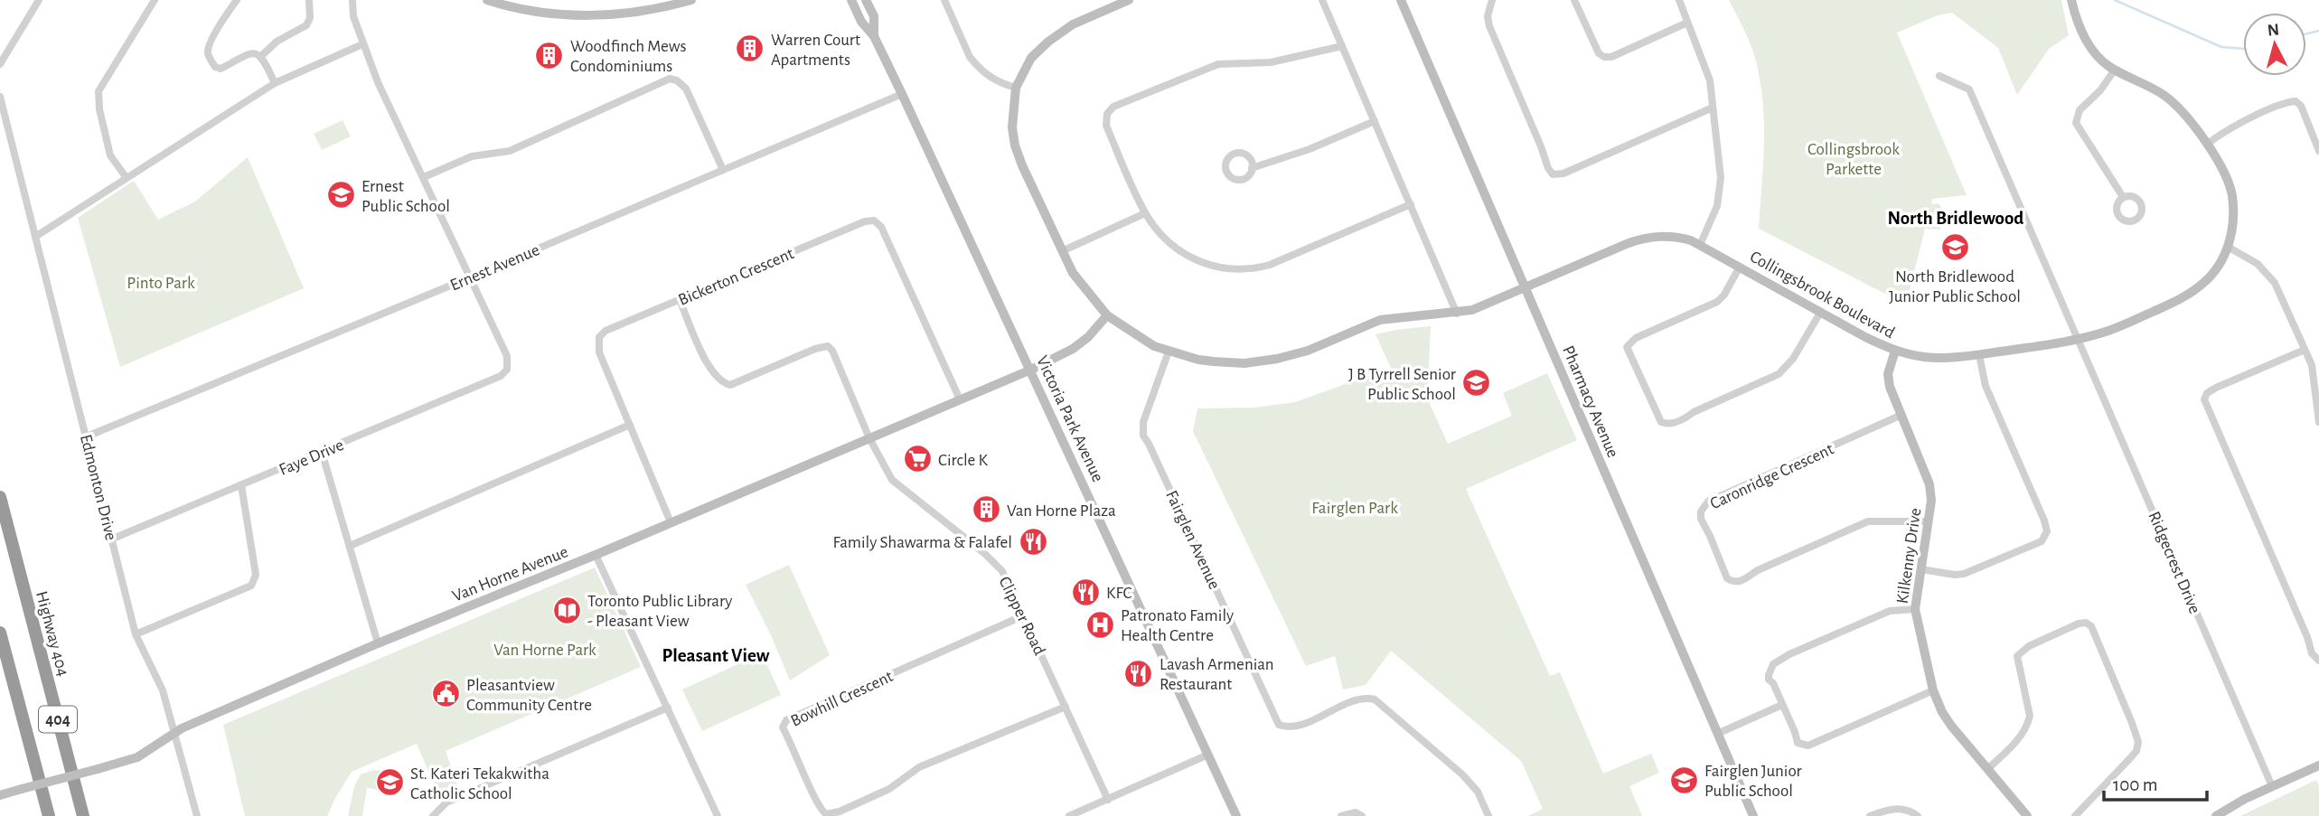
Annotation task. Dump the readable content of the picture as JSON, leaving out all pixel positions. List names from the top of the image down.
{
  "streets": {
    "highway": ["Highway 404", "404"],
    "street": [
      "Ernest Avenue",
      "Bickerton Crescent",
      "Collingsbrook Boulevard",
      "Pharmacy Avenue",
      "Victoria Park Avenue",
      "Faye Drive",
      "Caronridge Crescent",
      "Edmonton Drive",
      "Fairglen Avenue",
      "Kilkenny Drive",
      "Ridgecrest Drive",
      "Van Horne Avenue",
      "Clipper Road",
      "Bowhill Crescent"
    ]
  },
  "crossings": [
    ["Ernest Avenue", "Victoria Park Avenue"],
    ["Ernest Avenue", "Faye Drive"],
    ["Ernest Avenue", "Edmonton Drive"],
    ["Bickerton Crescent", "Van Horne Avenue"],
    ["Bickerton Crescent", "Clipper Road"],
    ["Collingsbrook Boulevard", "Pharmacy Avenue"],
    ["Collingsbrook Boulevard", "Fairglen Avenue"],
    ["Collingsbrook Boulevard", "Kilkenny Drive"],
    ["Collingsbrook Boulevard", "Ridgecrest Drive"],
    ["Collingsbrook Boulevard", "Van Horne Avenue"],
    ["Victoria Park Avenue", "Van Horne Avenue"],
    ["Faye Drive", "Edmonton Drive"],
    ["Caronridge Crescent", "Kilkenny Drive"],
    ["Edmonton Drive", "Van Horne Avenue"],
    ["Van Horne Avenue", "Clipper Road"],
    ["Clipper Road", "Bowhill Crescent"]
  ],
  "districts": ["North Bridlewood", "Pleasant View"],
  "parks": [
    "Collingsbrook Parkette",
    "Pinto Park",
    "Fairglen Park",
    "Van Horne Park"
  ],
  "places": {
    "building": ["Warren Court Apartments", "Woodfinch Mews Condominiums", "Van Horne Plaza"],
    "school or university": [
      "Ernest Public School",
      "North Bridlewood Junior Public School",
      "J B Tyrrell Senior Public School",
      "Fairglen Junior Public School",
      "St. Kateri Tekakwitha Catholic School"
    ],
    "supermarket": ["Circle K"],
    "restaurant": ["Family Shawarma & Falafel", "KFC", "Lavash Armenian Restaurant"],
    "library": ["Toronto Public Library - Pleasant View"],
    "hospital": ["Patronato Family Health Centre"],
    "public building": ["Pleasantview Community Centre"]
  },
  "scale_bar": "100 m",
  "north": "top"
}
